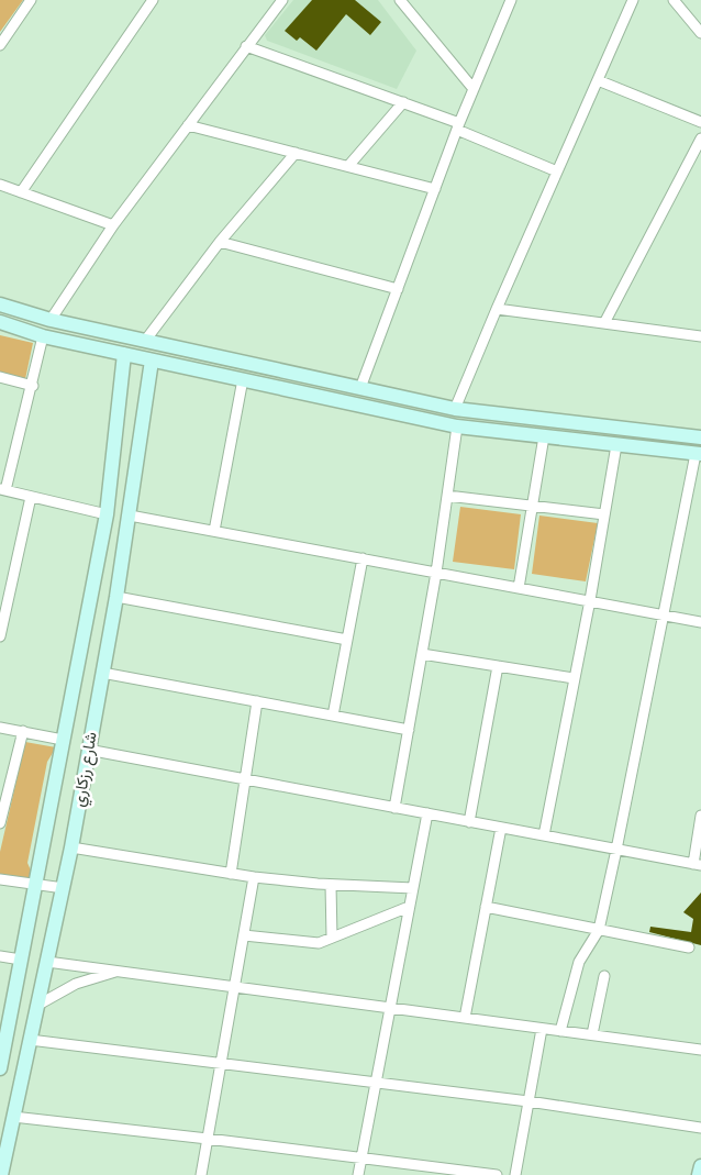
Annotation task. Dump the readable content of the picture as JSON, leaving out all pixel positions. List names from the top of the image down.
{
  "streets": {
    "street": ["شارع رزكاري"]
  }
}
